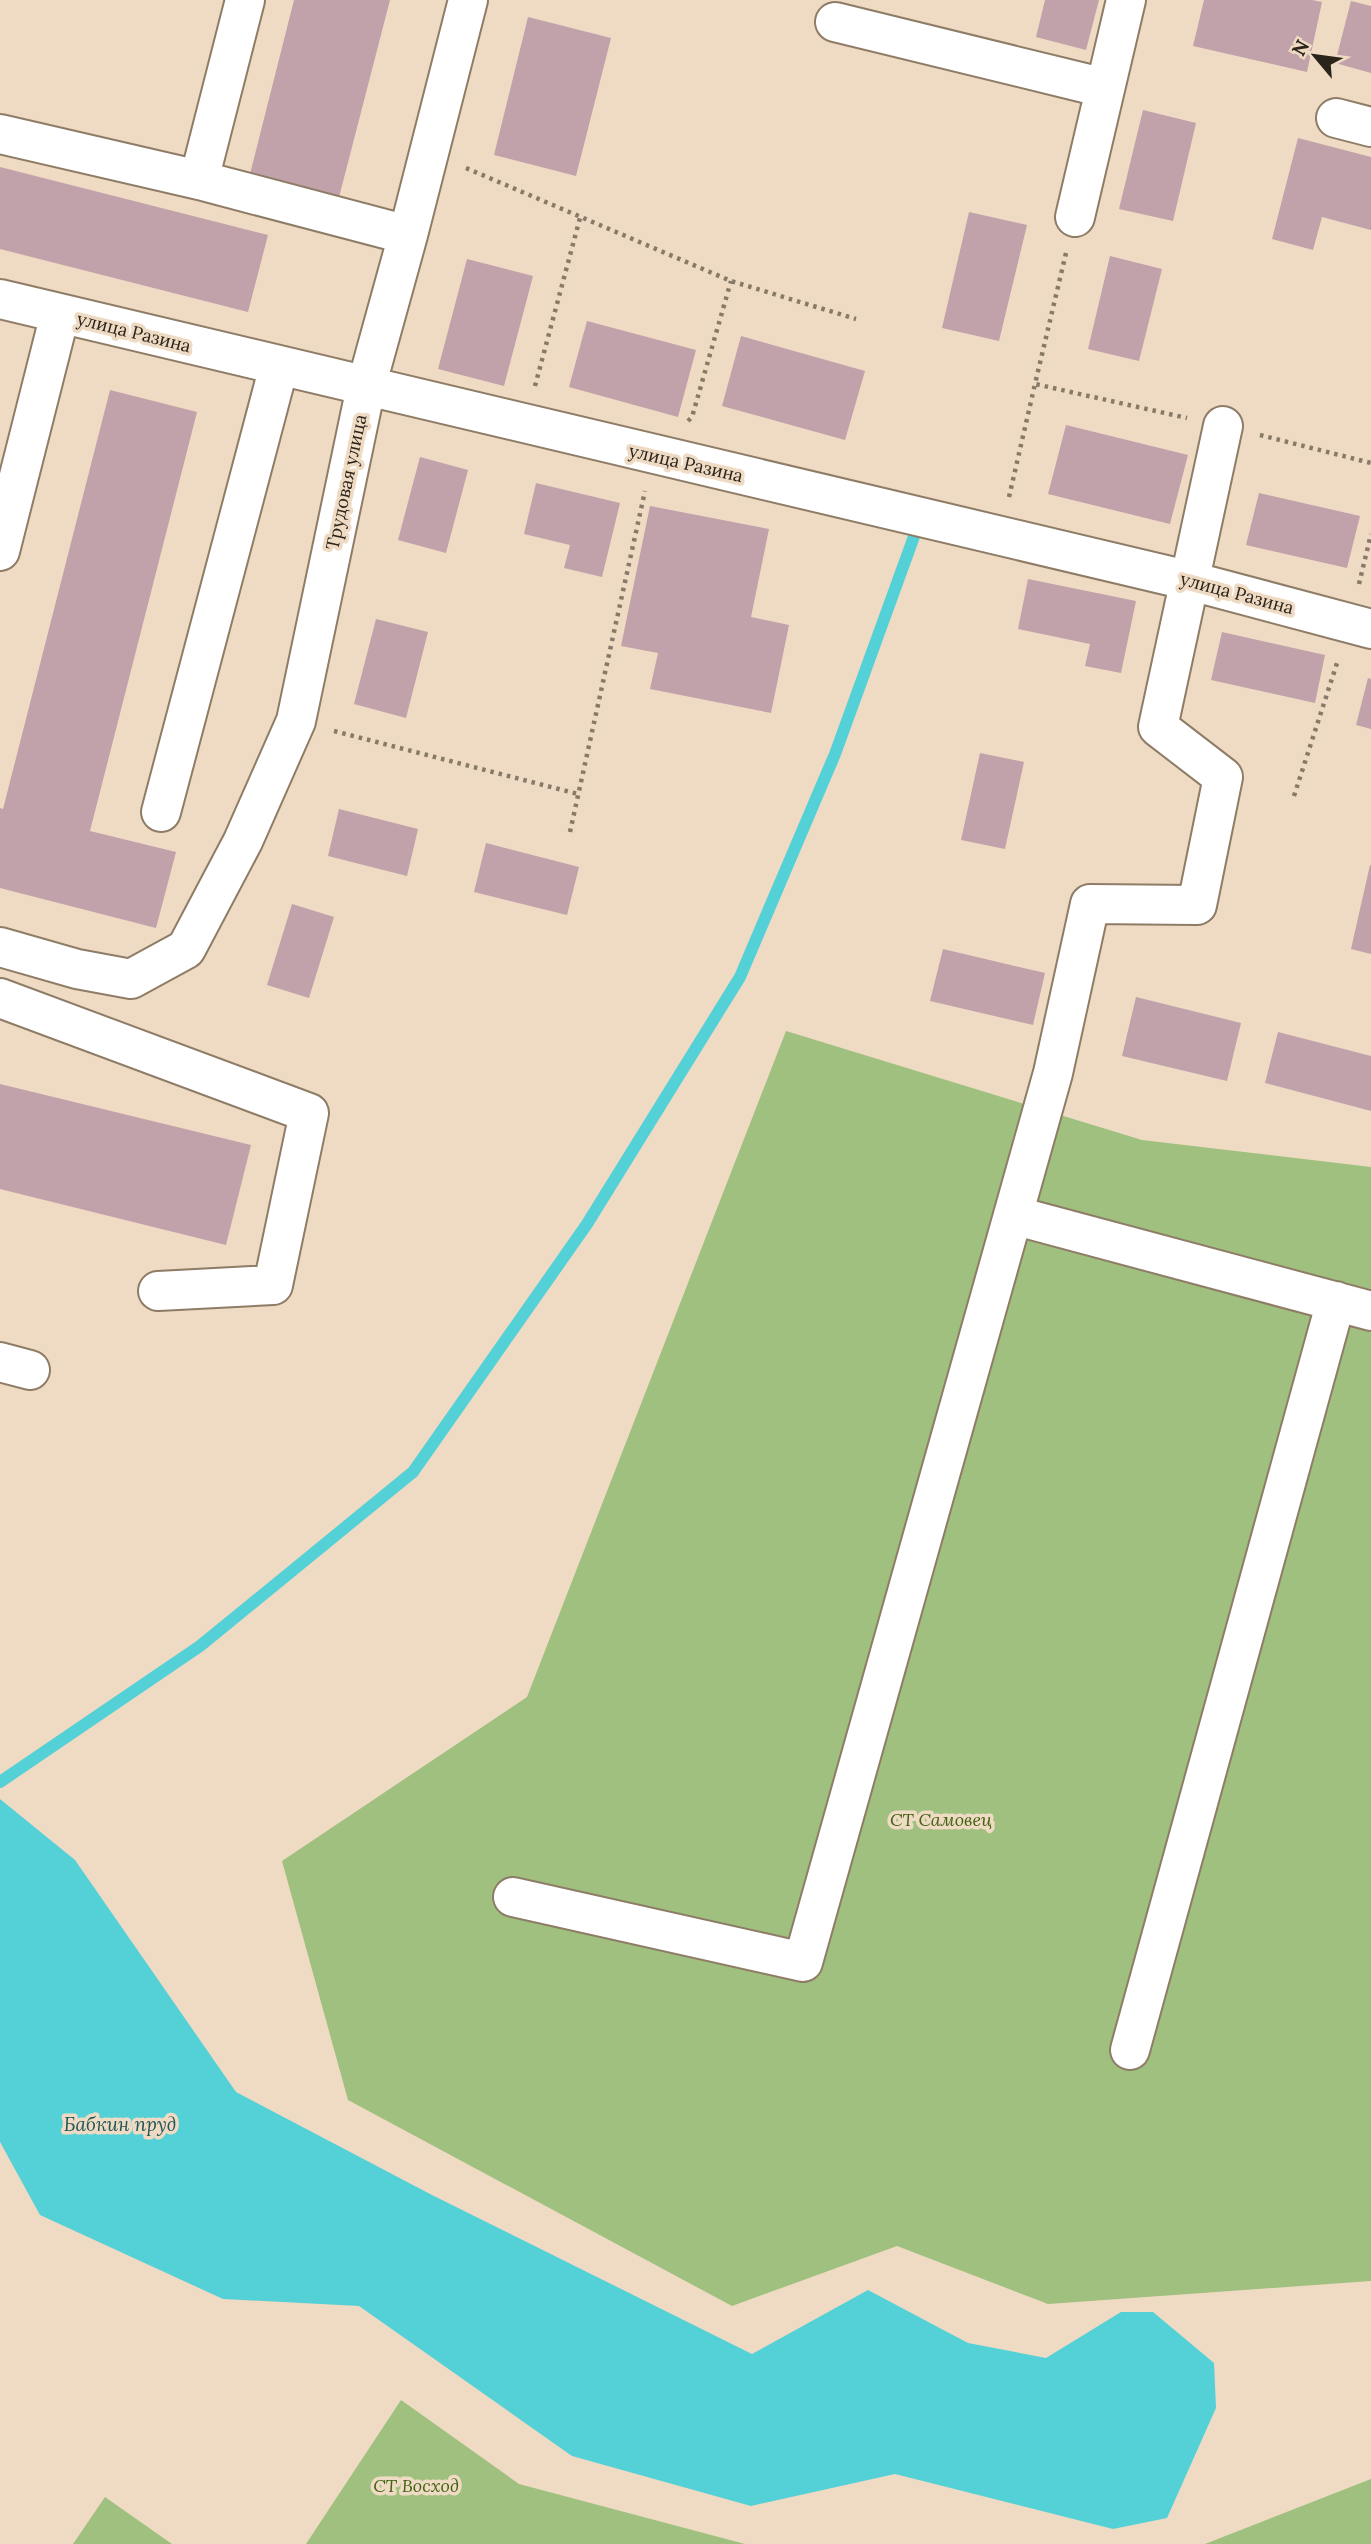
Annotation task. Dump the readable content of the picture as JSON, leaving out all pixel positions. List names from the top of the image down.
{
  "streets": {
    "street": ["улица Разина", "Трудовая улица"]
  },
  "crossings": [
    ["улица Разина", "Трудовая улица"]
  ],
  "water": ["Бабкин пруд"],
  "parks": ["СТ Самовец", "СТ Восход"],
  "north": "top left"
}
